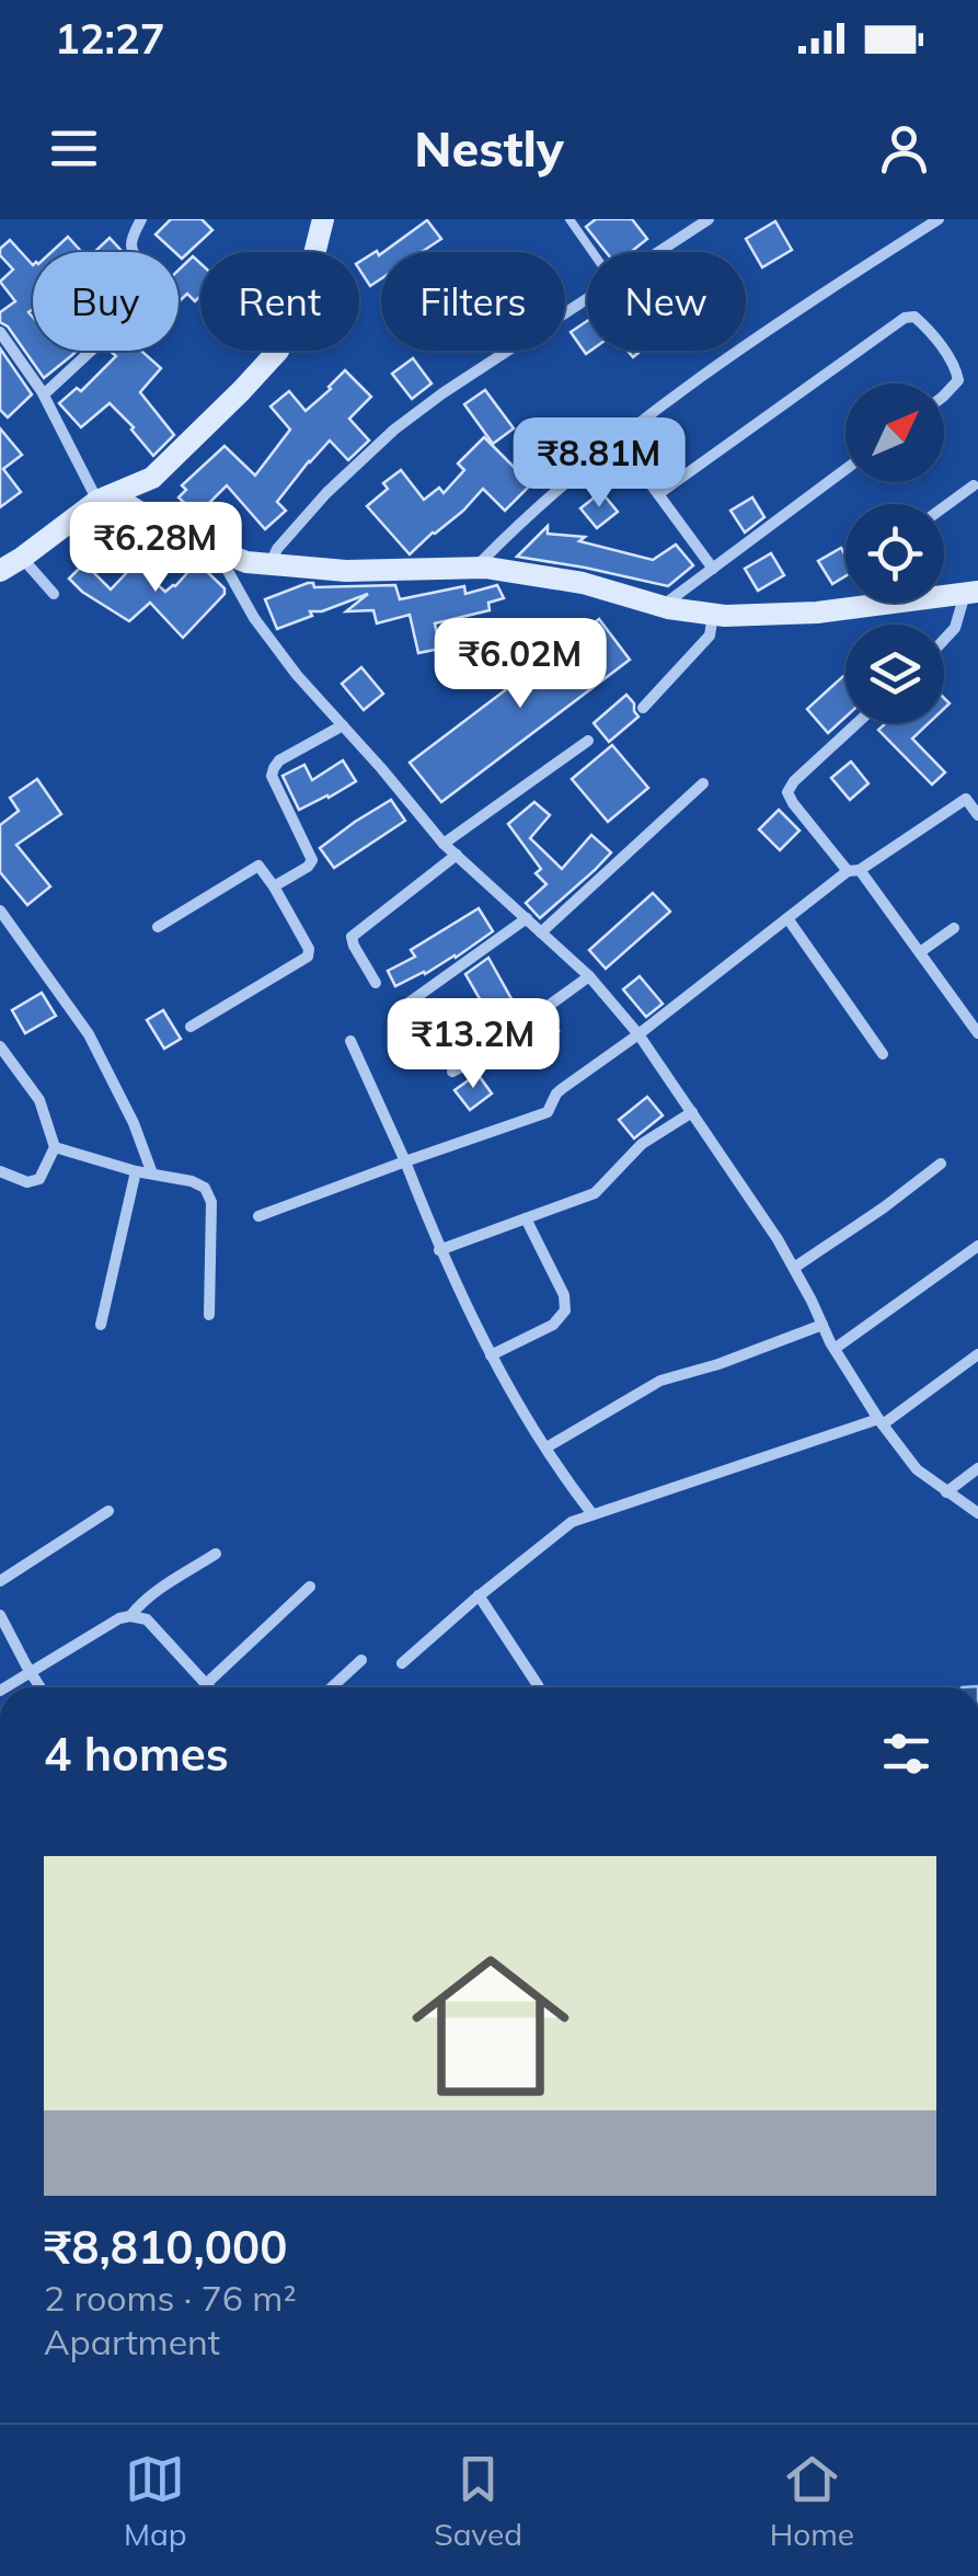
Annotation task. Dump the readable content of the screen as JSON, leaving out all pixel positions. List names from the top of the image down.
{
  "north": "top right",
  "page": {
    "status": "12:27",
    "header": "Nestly",
    "chip": [
      "Buy",
      "Rent",
      "Filters",
      "New"
    ],
    "price": [
      "₹8.81M",
      "₹6.28M",
      "₹6.02M",
      "₹13.2M"
    ],
    "heading": "4 homes",
    "list": [
      {
        "name": "₹8,810,000",
        "note": "2 rooms · 76 m² · Apartment"
      }
    ],
    "tabs": ["Map", "Saved", "Home"]
  }
}
